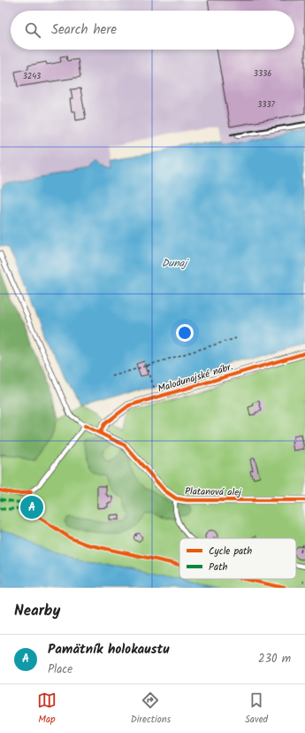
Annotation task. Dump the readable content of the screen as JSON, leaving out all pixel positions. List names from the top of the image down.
{
  "streets": {
    "street": ["Malodunajské nábr.", "Platanová alej"]
  },
  "crossings": [
    ["Malodunajské nábr.", "Platanová alej"]
  ],
  "water": ["Dunaj"],
  "house_numbers": ["3336", "3243", "3337"],
  "legend": ["Cycle path", "Path"],
  "page": {
    "search": "Search here",
    "pins": "A",
    "heading": "Nearby",
    "list": [
      {
        "mark": "A",
        "name": "Pamätník holokaustu",
        "note": "Place",
        "value": "230 m"
      }
    ],
    "nav": ["Map", "Directions", "Saved"]
  }
}
